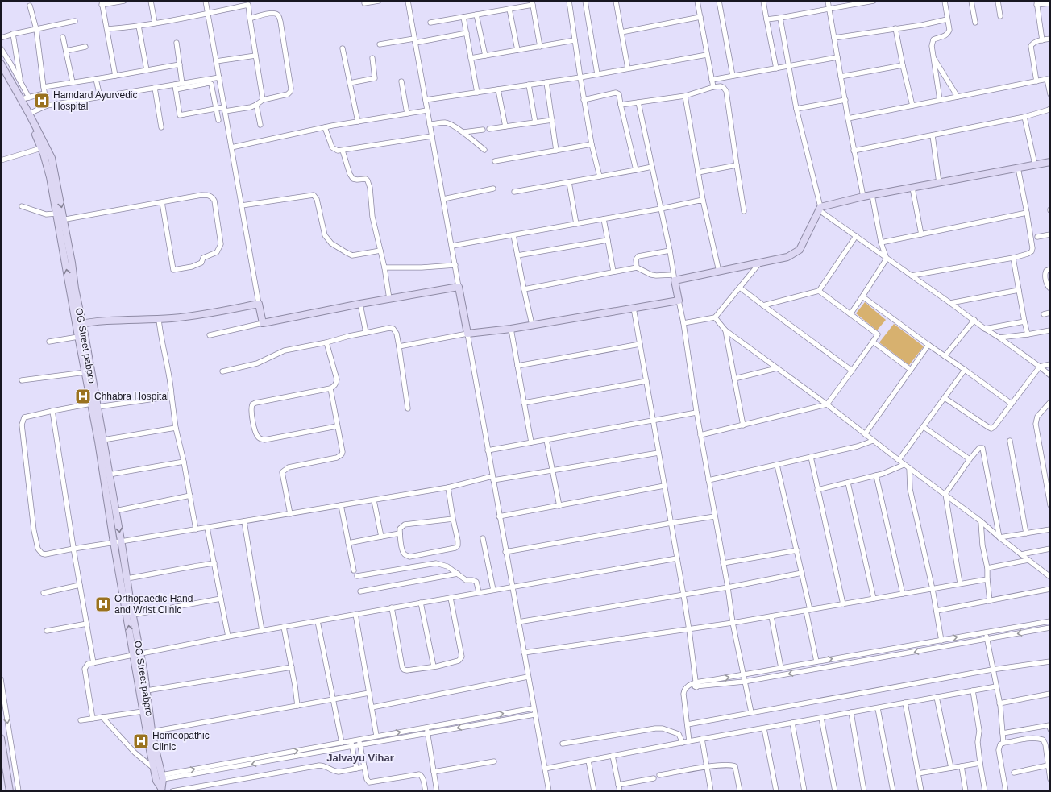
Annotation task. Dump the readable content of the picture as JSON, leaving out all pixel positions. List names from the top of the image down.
{
  "streets": {
    "street": ["OG Street pabpro"]
  },
  "districts": ["Jalvayu Vihar"],
  "places": {
    "hospital": [
      "Hamdard Ayurvedic Hospital",
      "Chhabra Hospital",
      "Orthopaedic Hand and Wrist Clinic",
      "Homeopathic Clinic"
    ]
  }
}
